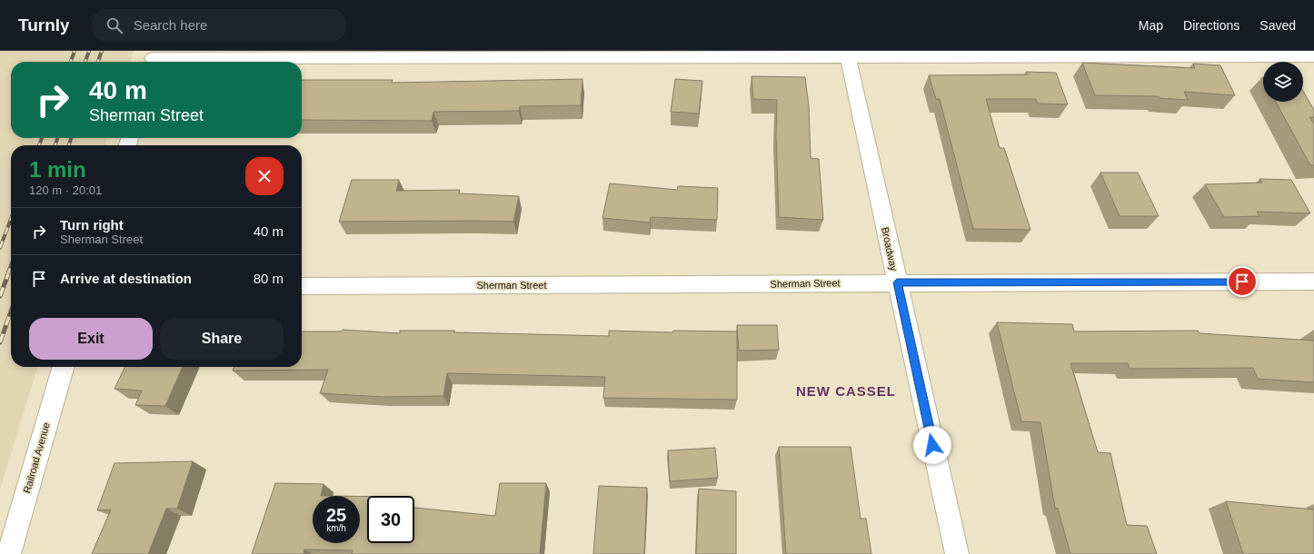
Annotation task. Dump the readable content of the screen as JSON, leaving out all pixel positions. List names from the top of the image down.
{
  "streets": {
    "street": ["Broadway", "Sherman Street", "Railroad Avenue"]
  },
  "crossings": [
    ["Broadway", "Sherman Street"]
  ],
  "districts": ["NEW CASSEL"],
  "page": {
    "header": "Turnly",
    "search": "Search here",
    "nav": ["Map", "Directions", "Saved"],
    "turn": ["40 m", "Sherman Street"],
    "heading": ["1 min", "120 m · 20:01"],
    "list": [
      {
        "name": "Turn right",
        "note": "Sherman Street",
        "value": "40 m"
      },
      {
        "name": "Arrive at destination",
        "value": "80 m"
      }
    ],
    "buttons": ["Exit", "Share"],
    "speed": "25 km/h",
    "limit": "30"
  }
}
